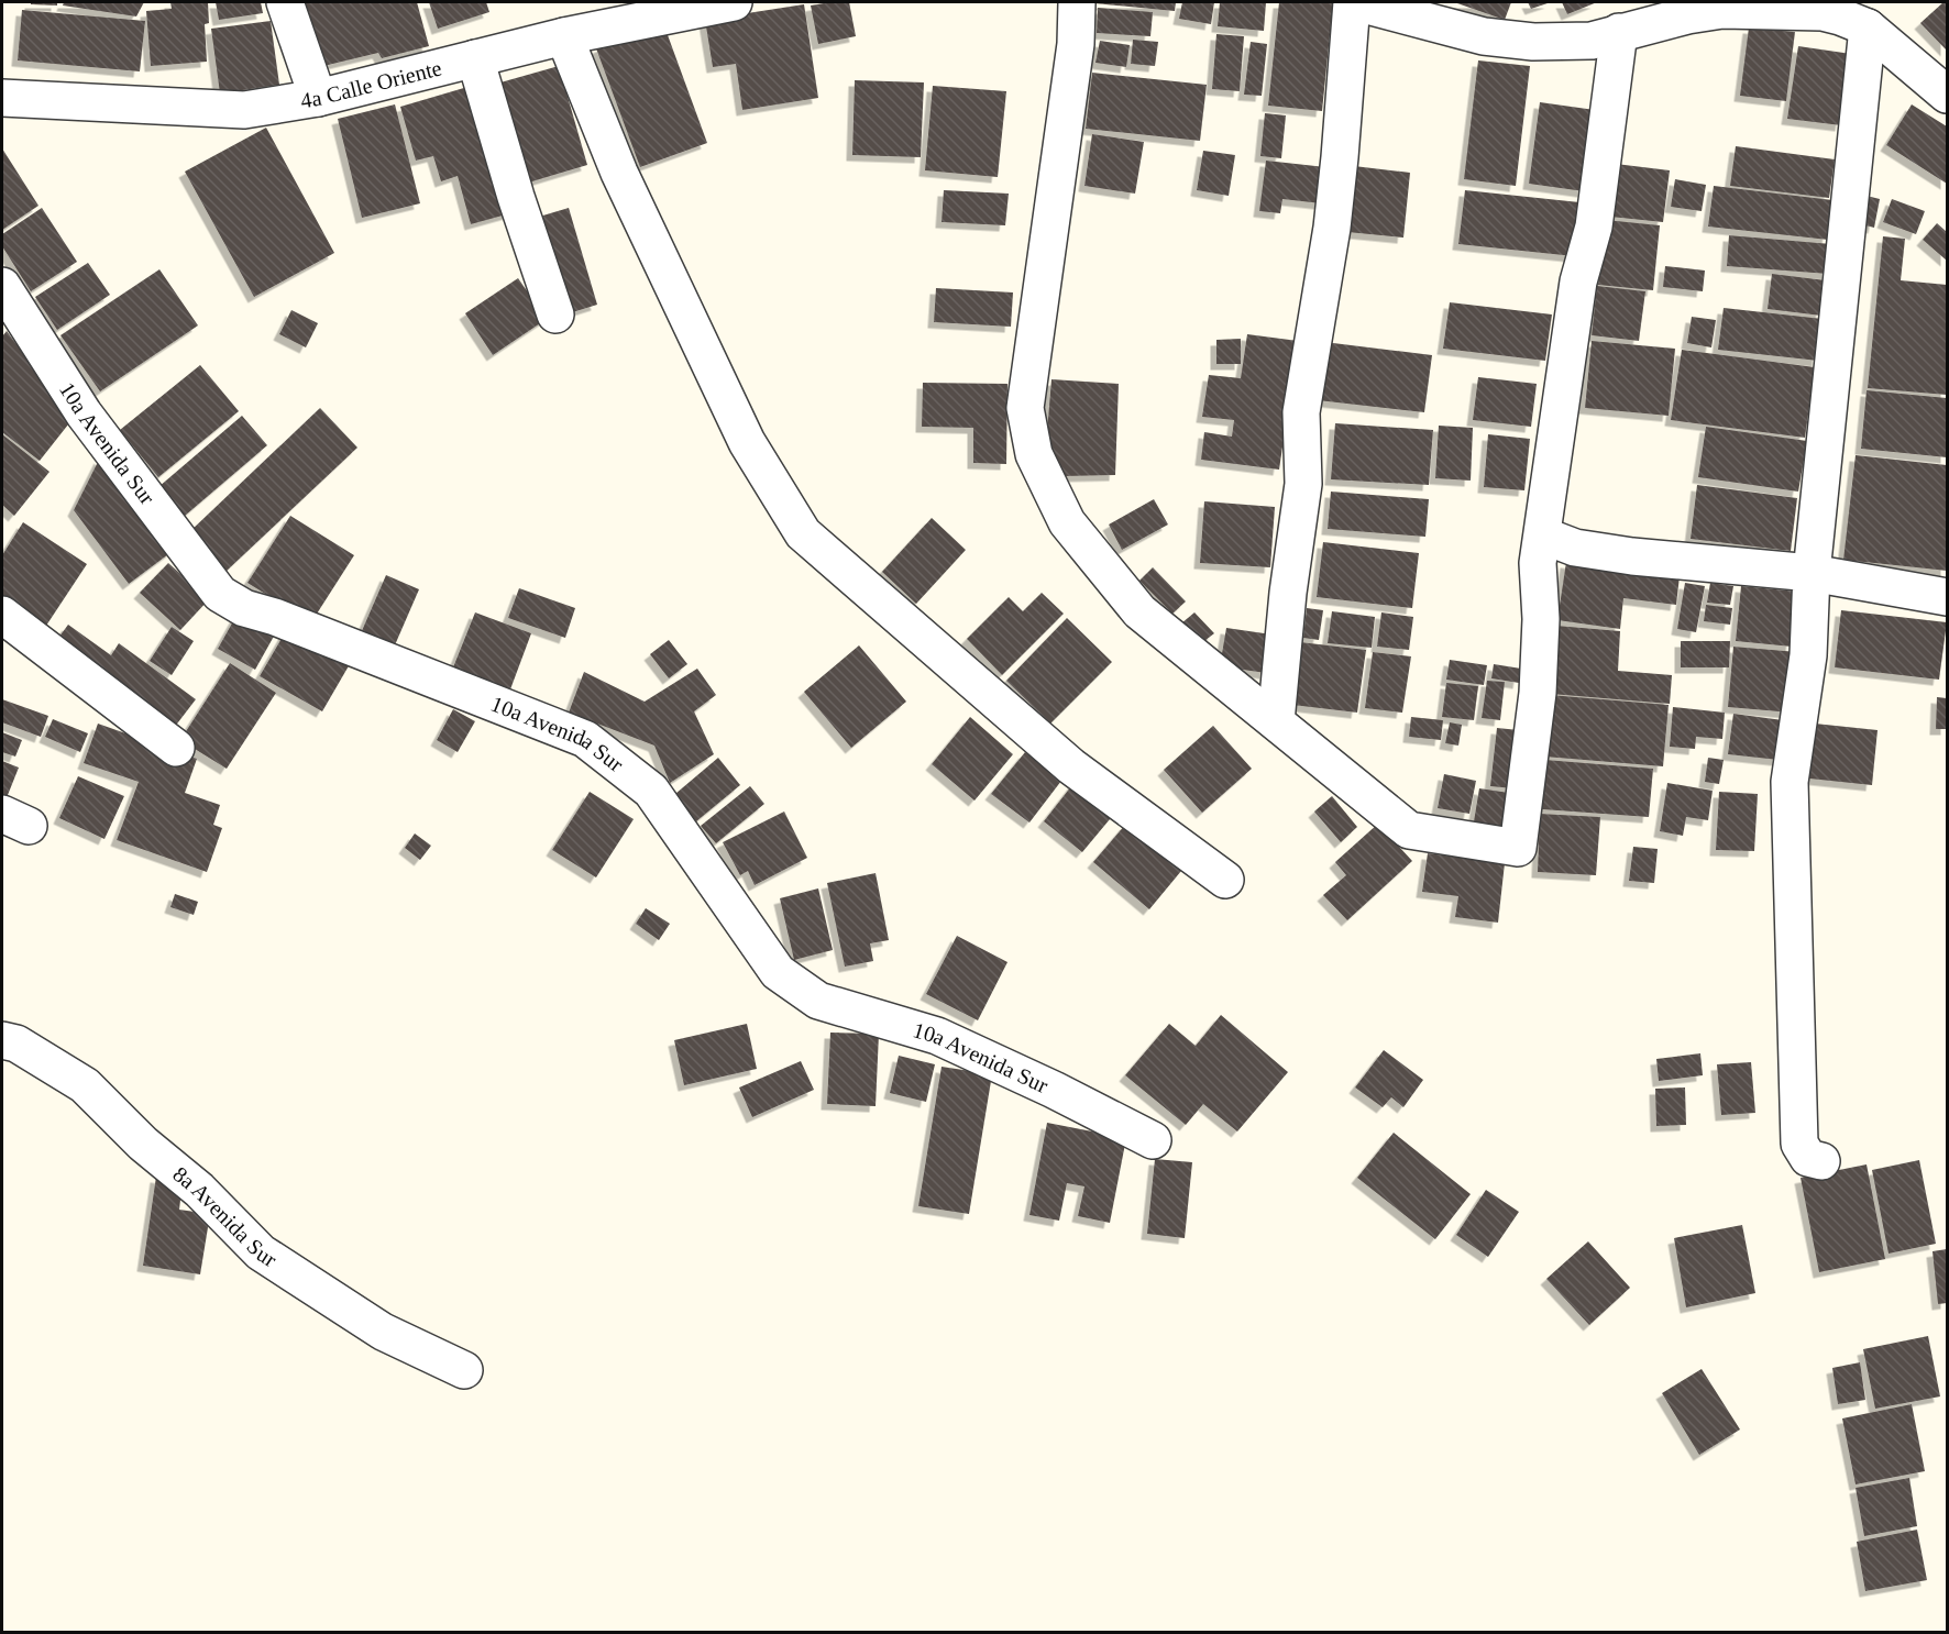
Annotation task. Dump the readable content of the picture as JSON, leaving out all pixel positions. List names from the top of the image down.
{
  "streets": {
    "street": ["4a Calle Oriente", "10a Avenida Sur", "8a Avenida Sur"]
  }
}
